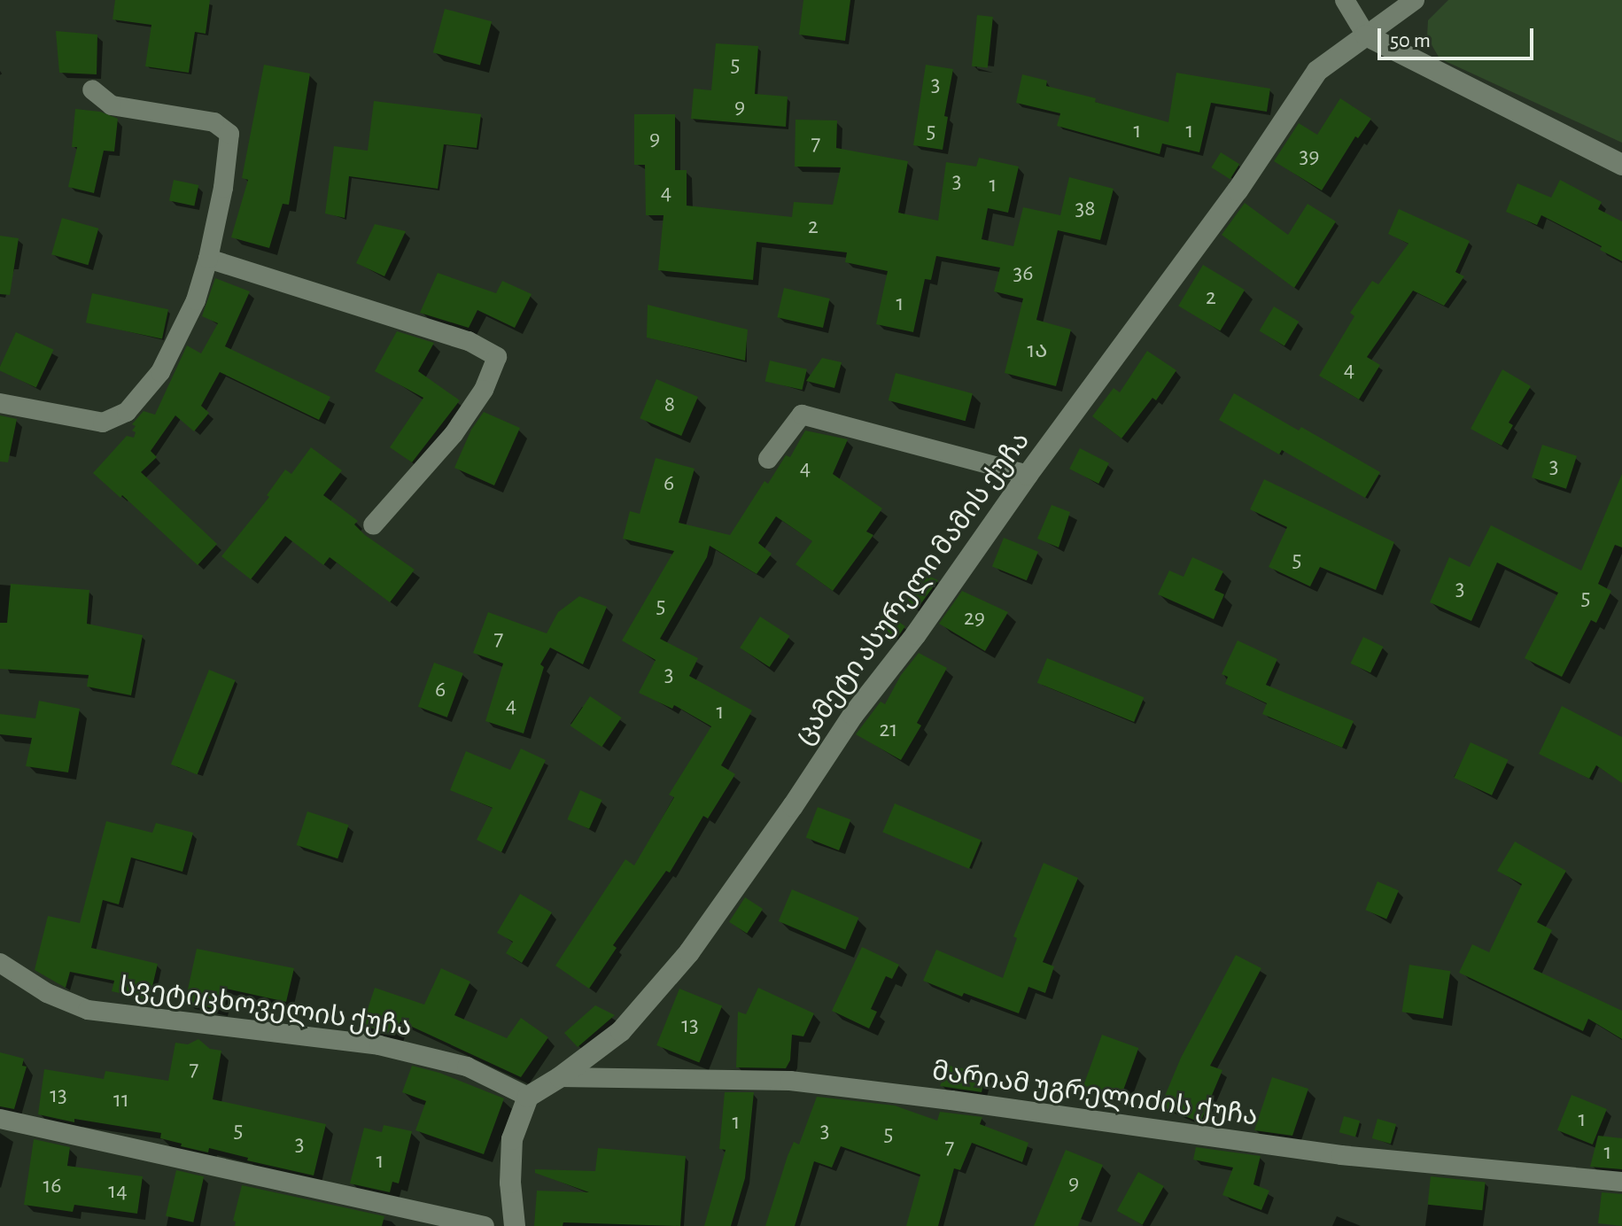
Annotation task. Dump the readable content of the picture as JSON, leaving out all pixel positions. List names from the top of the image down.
{
  "streets": {
    "street": ["ცამეტი ასურელი მამის ქუჩა", "სვეტიცხოველის ქუჩა", "მარიამ უგრელიძის ქუჩა"]
  },
  "crossings": [
    ["ცამეტი ასურელი მამის ქუჩა", "სვეტიცხოველის ქუჩა"],
    ["ცამეტი ასურელი მამის ქუჩა", "მარიამ უგრელიძის ქუჩა"]
  ],
  "house_numbers": [
    "5",
    "3",
    "9",
    "5",
    "1",
    "1",
    "9",
    "7",
    "39",
    "3",
    "1",
    "4",
    "38",
    "2",
    "36",
    "2",
    "1",
    "1ა",
    "4",
    "8",
    "3",
    "4",
    "6",
    "5",
    "3",
    "5",
    "5",
    "29",
    "7",
    "3",
    "6",
    "4",
    "1",
    "21",
    "13",
    "7",
    "13",
    "11",
    "1",
    "1",
    "5",
    "3",
    "5",
    "3",
    "7",
    "1",
    "1",
    "9",
    "16",
    "14"
  ],
  "scale_bar": "50 m"
}
